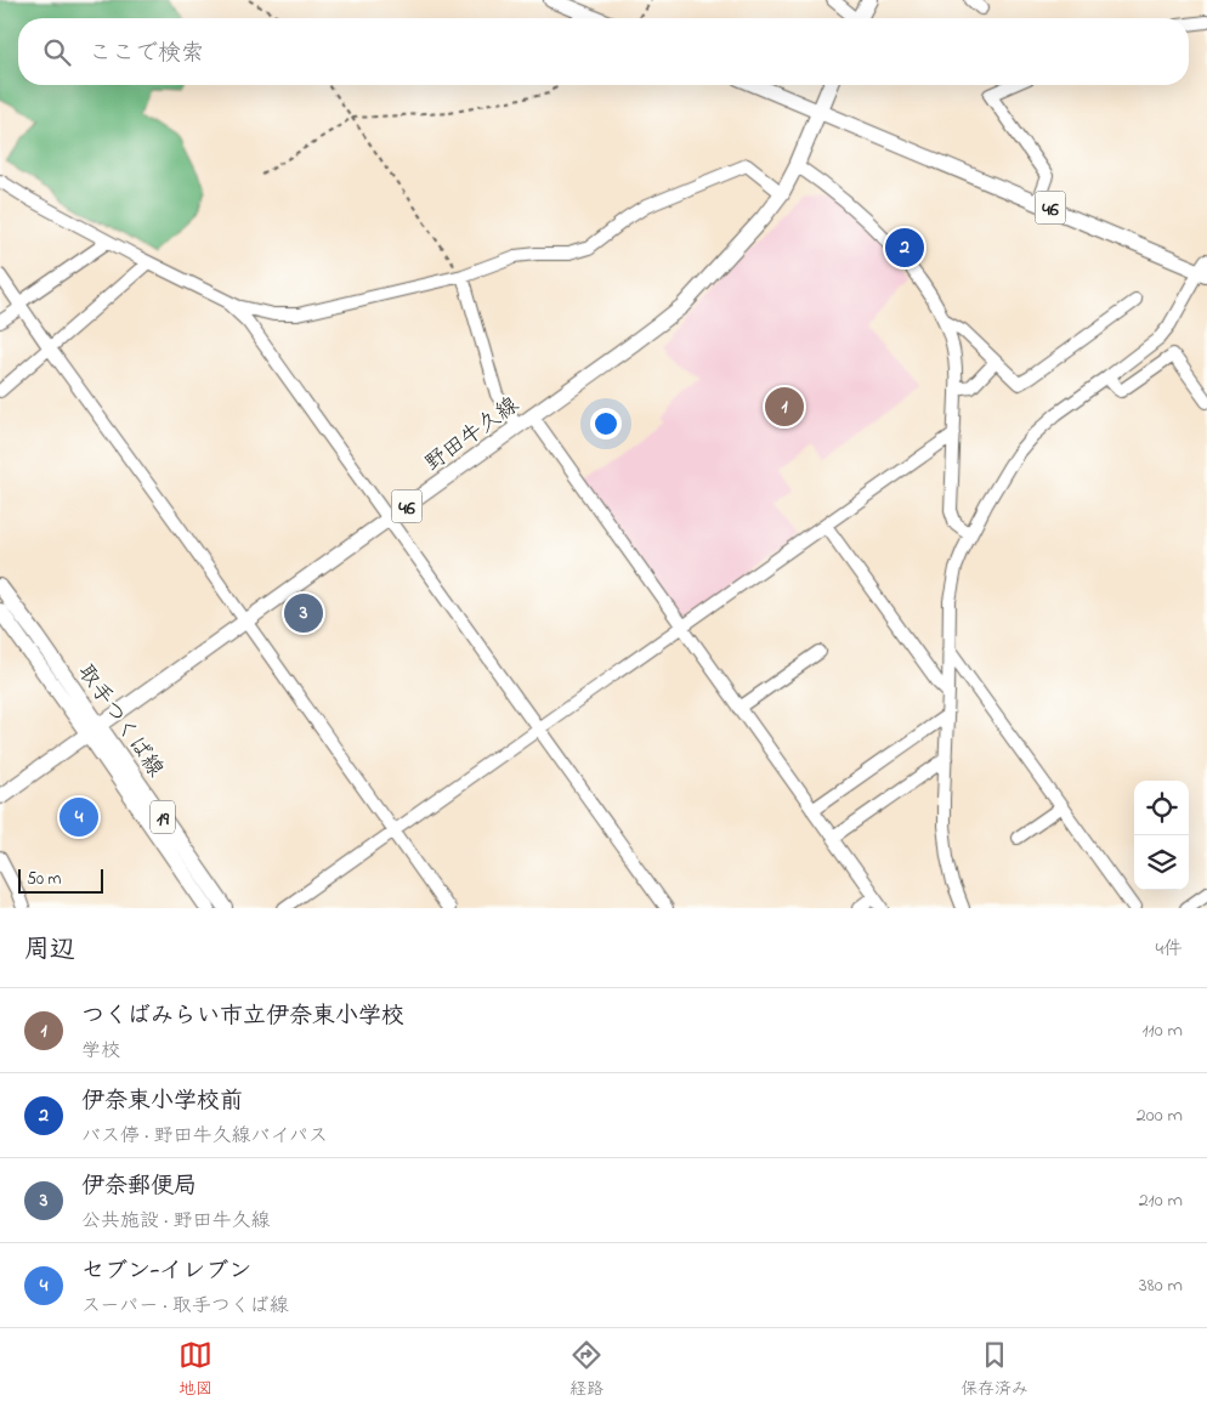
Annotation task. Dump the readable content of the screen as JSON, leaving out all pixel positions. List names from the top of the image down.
{
  "streets": {
    "main road": [
      "46",
      "野田牛久線",
      "取手つくば線",
      "19"
    ]
  },
  "crossings": [
    ["46", "野田牛久線"],
    ["野田牛久線", "取手つくば線"]
  ],
  "scale_bar": "50 m",
  "page": {
    "search": "ここで検索",
    "pins": [
      "2",
      "1",
      "3",
      "4"
    ],
    "scale": "50 m",
    "heading": ["周辺", "4件"],
    "list": [
      {
        "mark": "1",
        "name": "つくばみらい市立伊奈東小学校",
        "note": "学校",
        "value": "110 m"
      },
      {
        "mark": "2",
        "name": "伊奈東小学校前",
        "note": "バス停 · 野田牛久線バイパス",
        "value": "200 m"
      },
      {
        "mark": "3",
        "name": "伊奈郵便局",
        "note": "公共施設 · 野田牛久線",
        "value": "210 m"
      },
      {
        "mark": "4",
        "name": "セブン-イレブン",
        "note": "スーパー · 取手つくば線",
        "value": "380 m"
      }
    ],
    "nav": ["地図", "経路", "保存済み"]
  }
}
